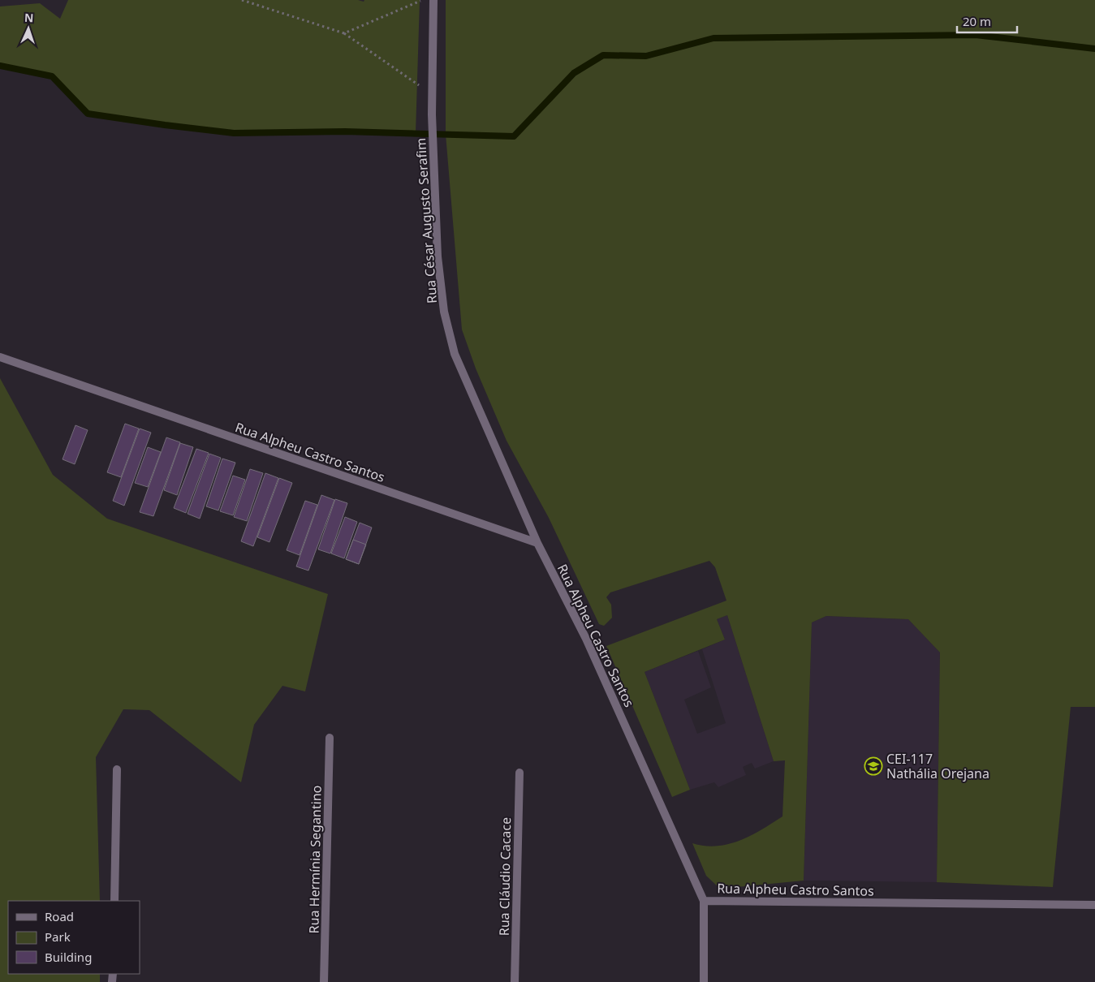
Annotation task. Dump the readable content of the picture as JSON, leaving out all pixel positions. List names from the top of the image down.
{
  "streets": {
    "street": [
      "Rua César Augusto Serafim",
      "Rua Alpheu Castro Santos",
      "Rua Hermínia Segantino",
      "Rua Cláudio Cacace"
    ]
  },
  "crossings": [
    ["Rua César Augusto Serafim", "Rua Alpheu Castro Santos"]
  ],
  "places": {
    "school or university": ["CEI-117 Nathália Orejana"]
  },
  "legend": ["Road", "Park", "Building"],
  "scale_bar": "20 m",
  "north": "top"
}
